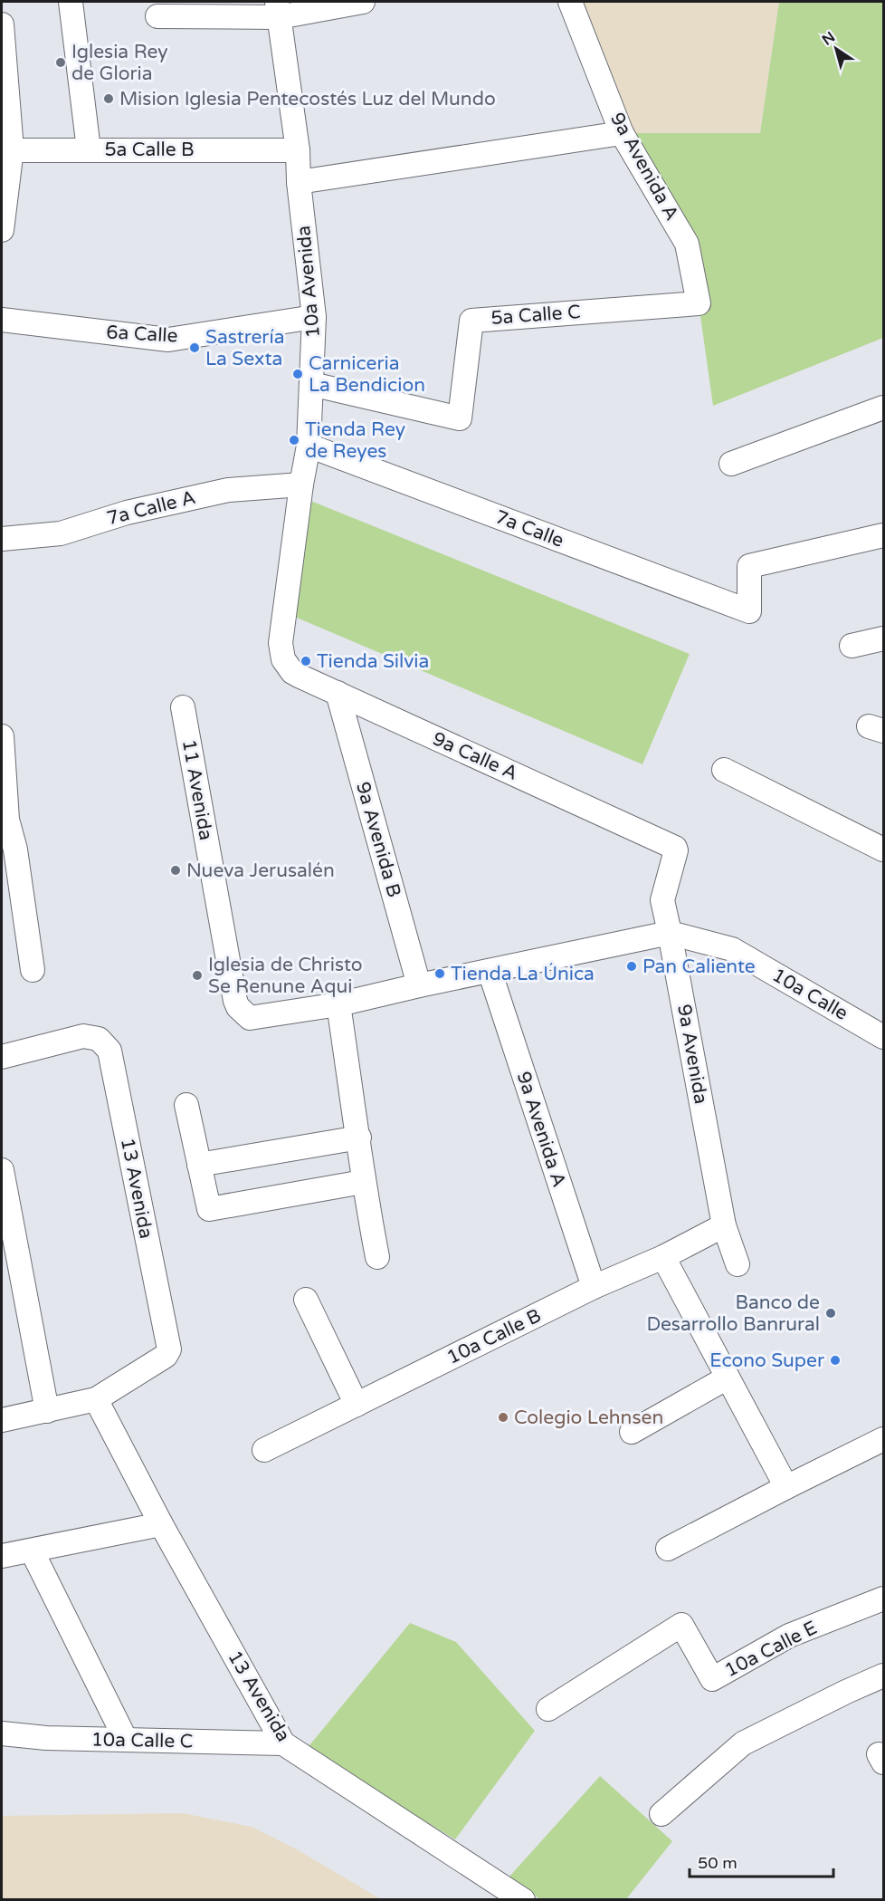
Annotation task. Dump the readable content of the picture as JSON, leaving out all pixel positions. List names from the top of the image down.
{
  "streets": {
    "street": [
      "5a Calle B",
      "9a Avenida A",
      "10a Avenida",
      "5a Calle C",
      "6a Calle",
      "7a Calle A",
      "7a Calle",
      "9a Calle A",
      "11 Avenida",
      "9a Avenida B",
      "10a Calle",
      "9a Avenida",
      "13 Avenida",
      "10a Calle B",
      "10a Calle E",
      "10a Calle C"
    ]
  },
  "crossings": [
    ["5a Calle B", "10a Avenida"],
    ["9a Avenida A", "5a Calle C"],
    ["9a Avenida A", "10a Calle"],
    ["9a Avenida A", "10a Calle B"],
    ["10a Avenida", "5a Calle C"],
    ["10a Avenida", "6a Calle"],
    ["10a Avenida", "7a Calle A"],
    ["10a Avenida", "7a Calle"],
    ["10a Avenida", "9a Calle A"],
    ["9a Calle A", "9a Avenida B"],
    ["9a Calle A", "9a Avenida"],
    ["11 Avenida", "10a Calle"],
    ["9a Avenida B", "10a Calle"],
    ["10a Calle", "9a Avenida"],
    ["9a Avenida", "10a Calle B"],
    ["13 Avenida", "10a Calle C"]
  ],
  "places": [
    "Iglesia Rey de Gloria",
    "Mision Iglesia Pentecostés Luz del Mundo",
    "Sastrería La Sexta",
    "Carniceria La Bendicion",
    "Tienda Rey de Reyes",
    "Tienda Silvia",
    "Nueva Jerusalén",
    "Pan Caliente",
    "Tienda La Única",
    "Iglesia de Christo Se Renune Aqui",
    "Banco de Desarrollo Banrural",
    "Econo Super",
    "Colegio Lehnsen"
  ],
  "scale_bar": "50 m",
  "north": "top left"
}
